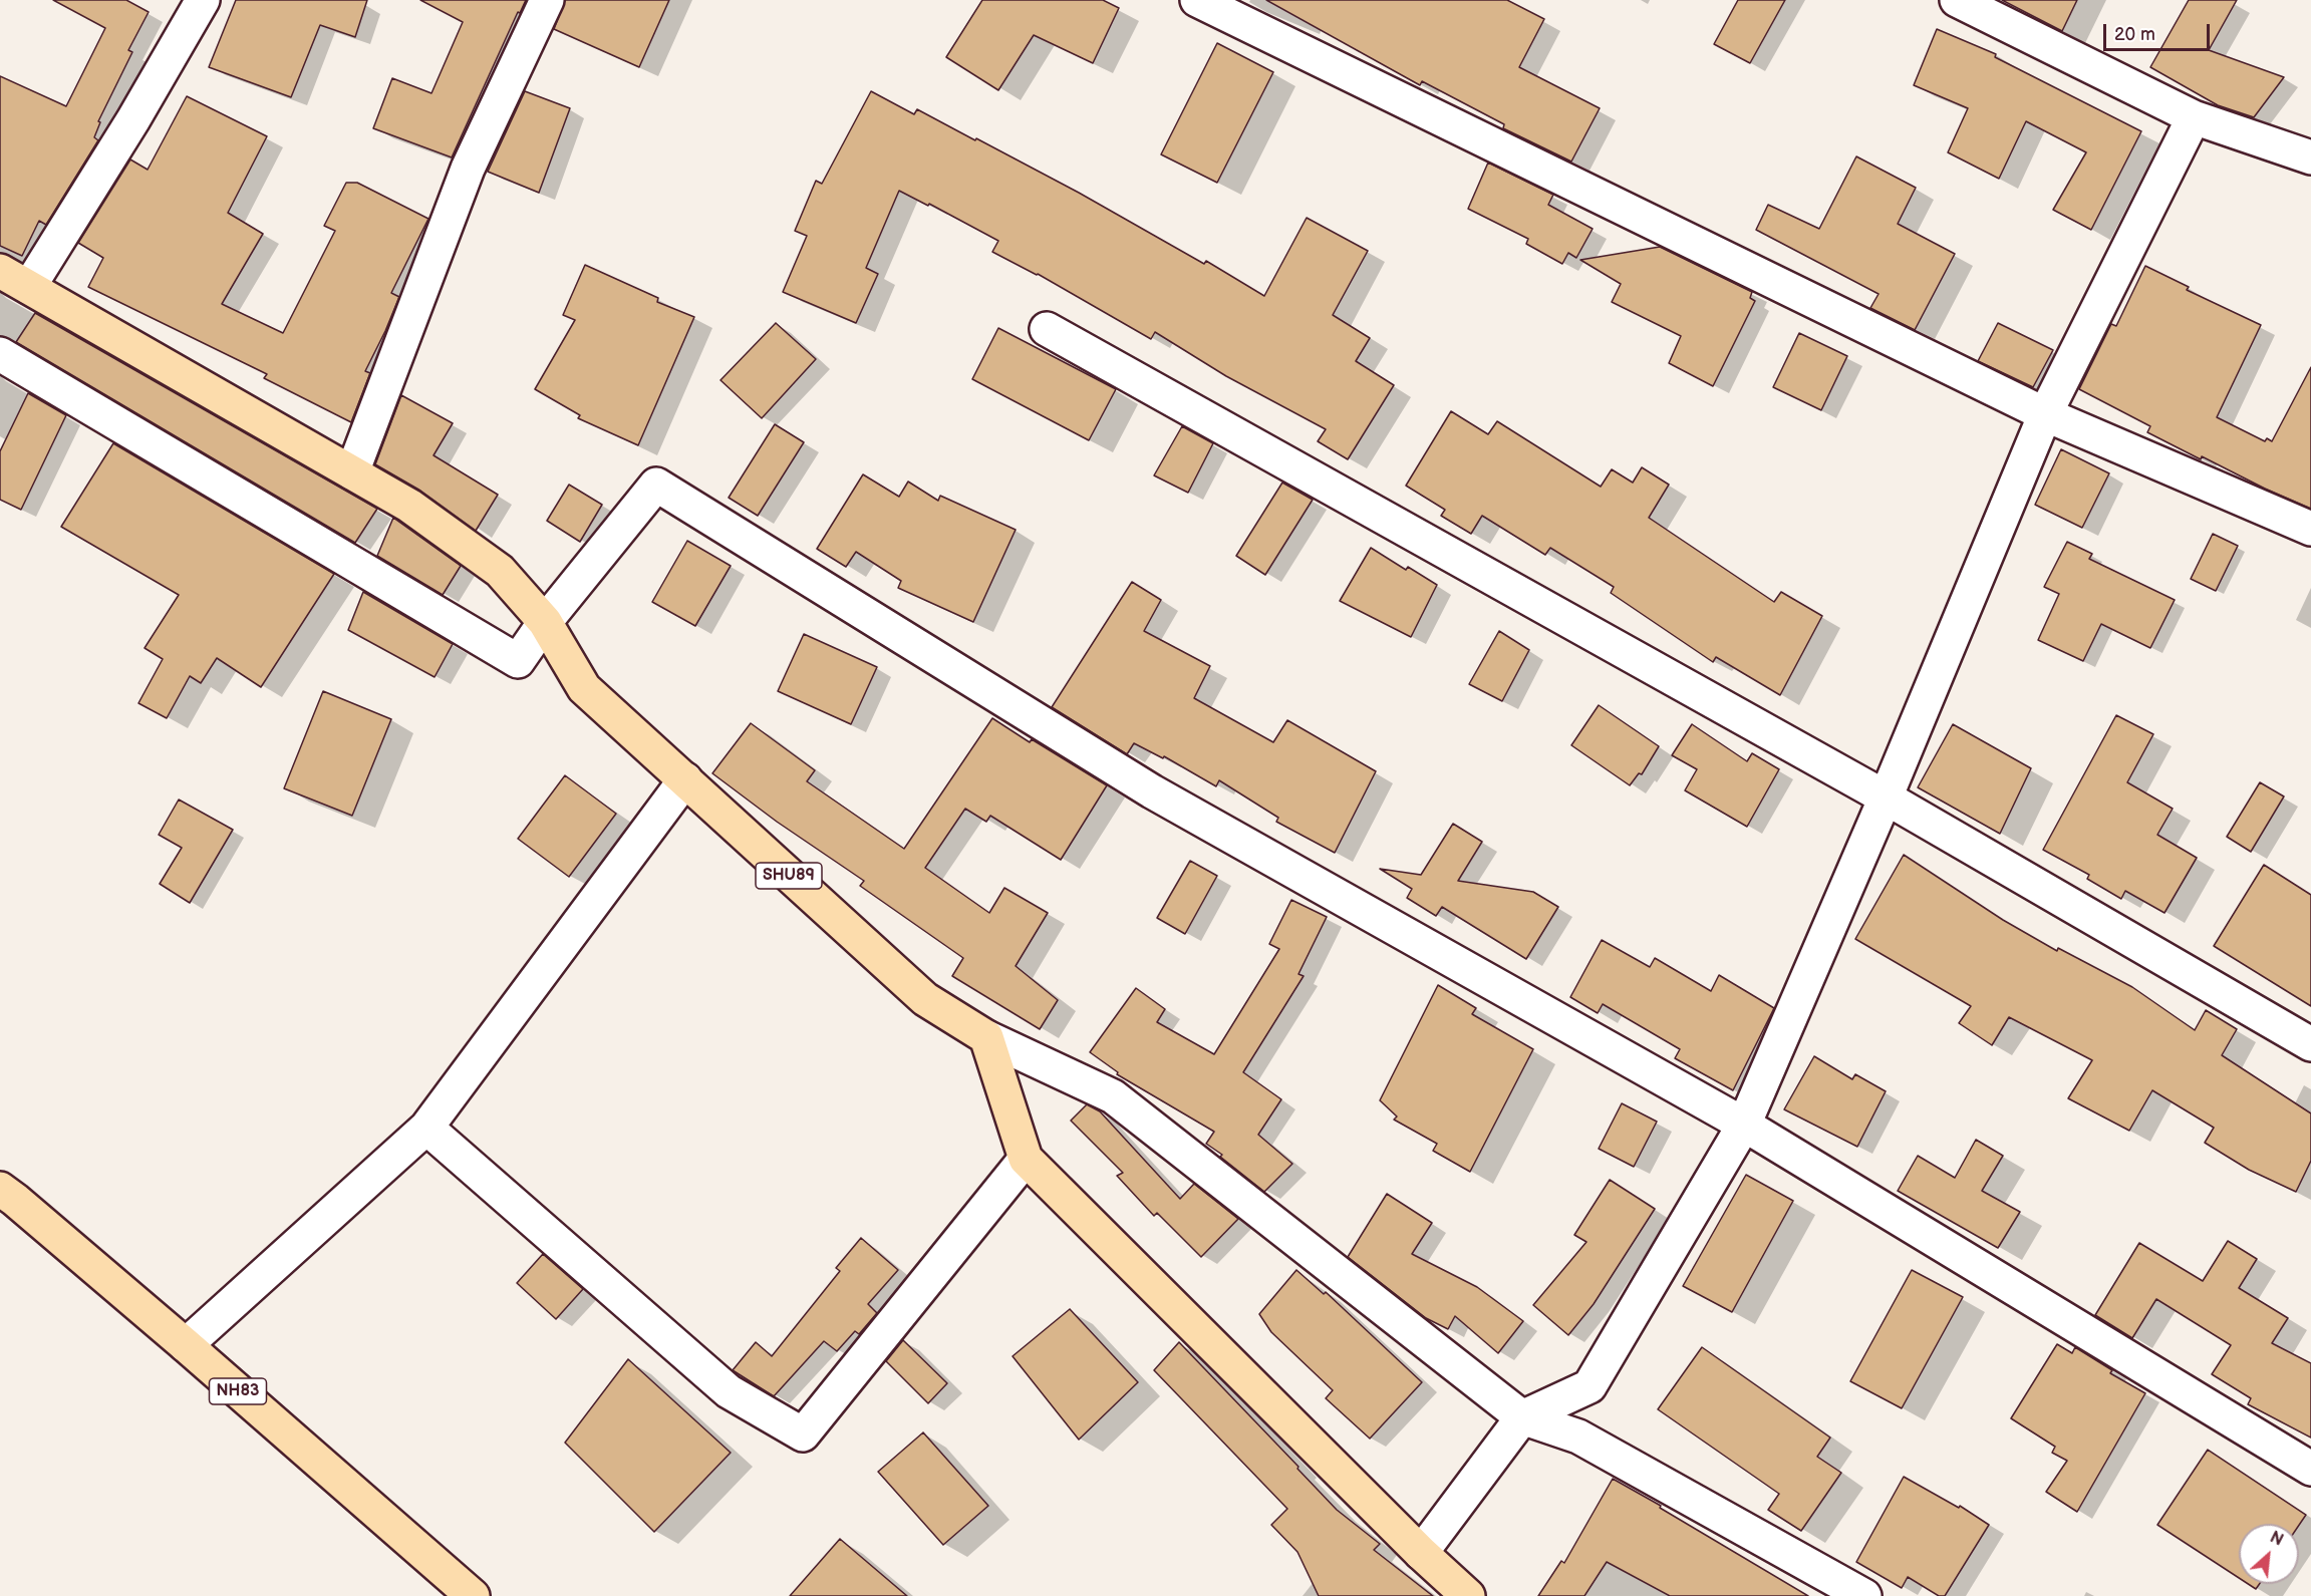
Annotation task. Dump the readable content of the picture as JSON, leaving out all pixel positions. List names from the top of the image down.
{
  "streets": {
    "main road": ["SHU89", "NH83"]
  },
  "scale_bar": "20 m",
  "north": "top right"
}
